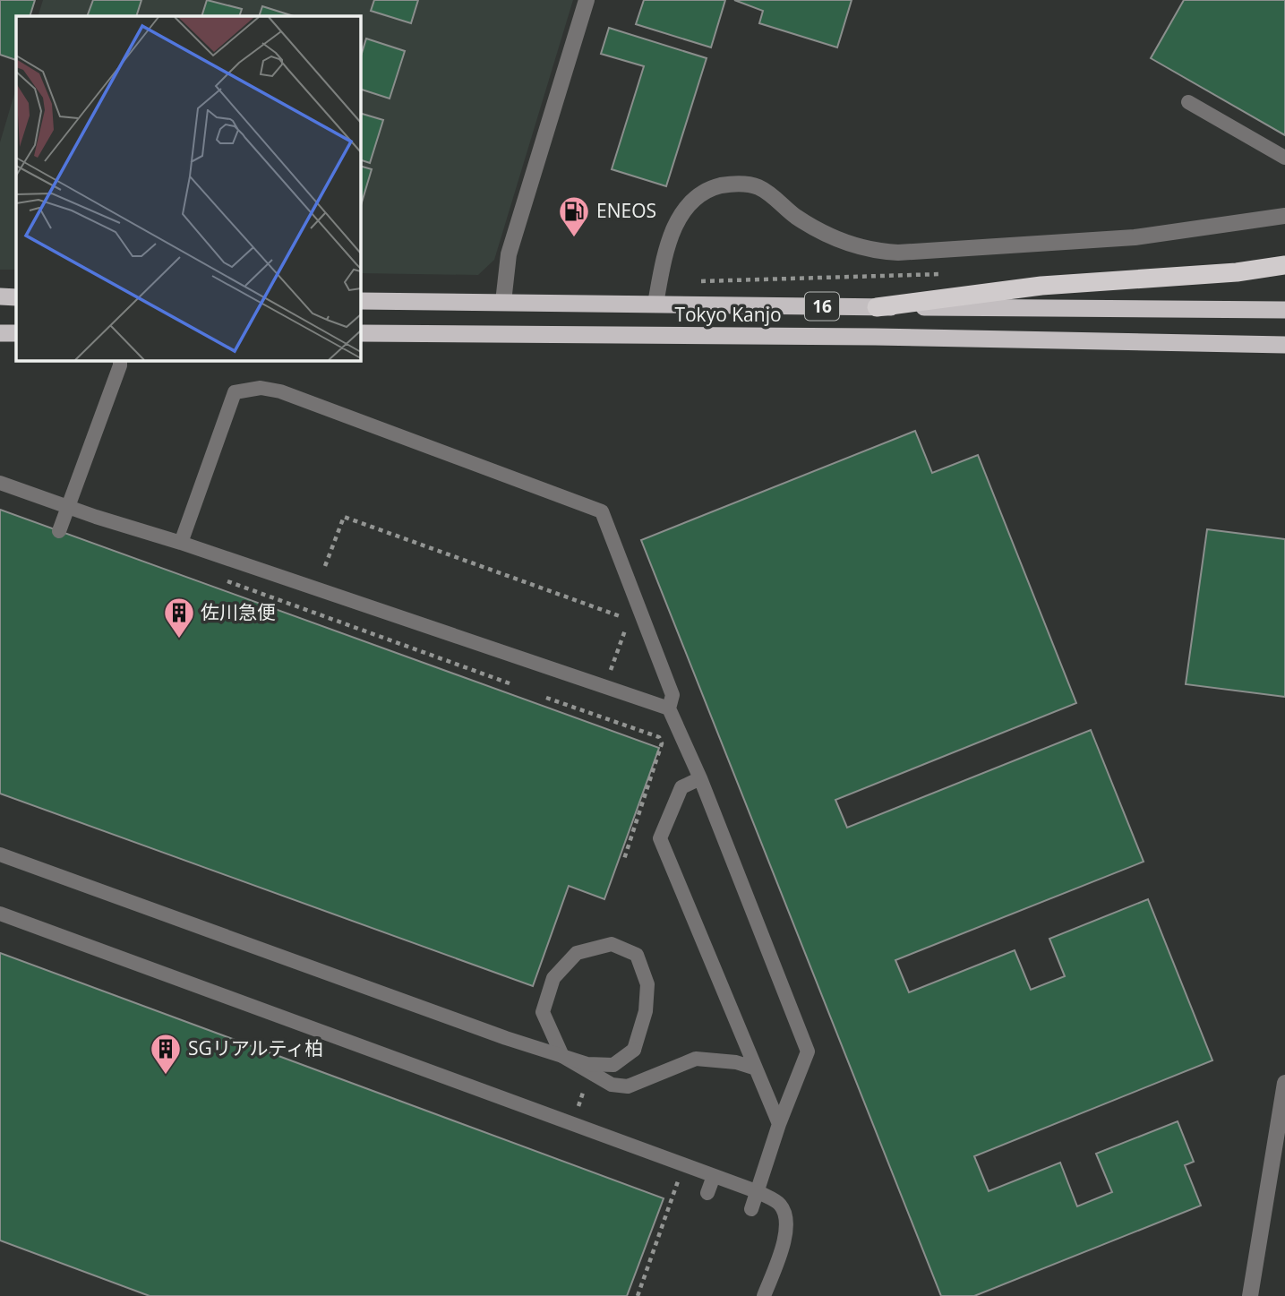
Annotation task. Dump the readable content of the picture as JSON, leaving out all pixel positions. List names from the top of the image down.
{
  "streets": {
    "highway": ["16", "Tokyo Kanjo"]
  },
  "places": {
    "fuel station": ["ENEOS"],
    "building": ["佐川急便", "SGリアルティ柏"]
  }
}
